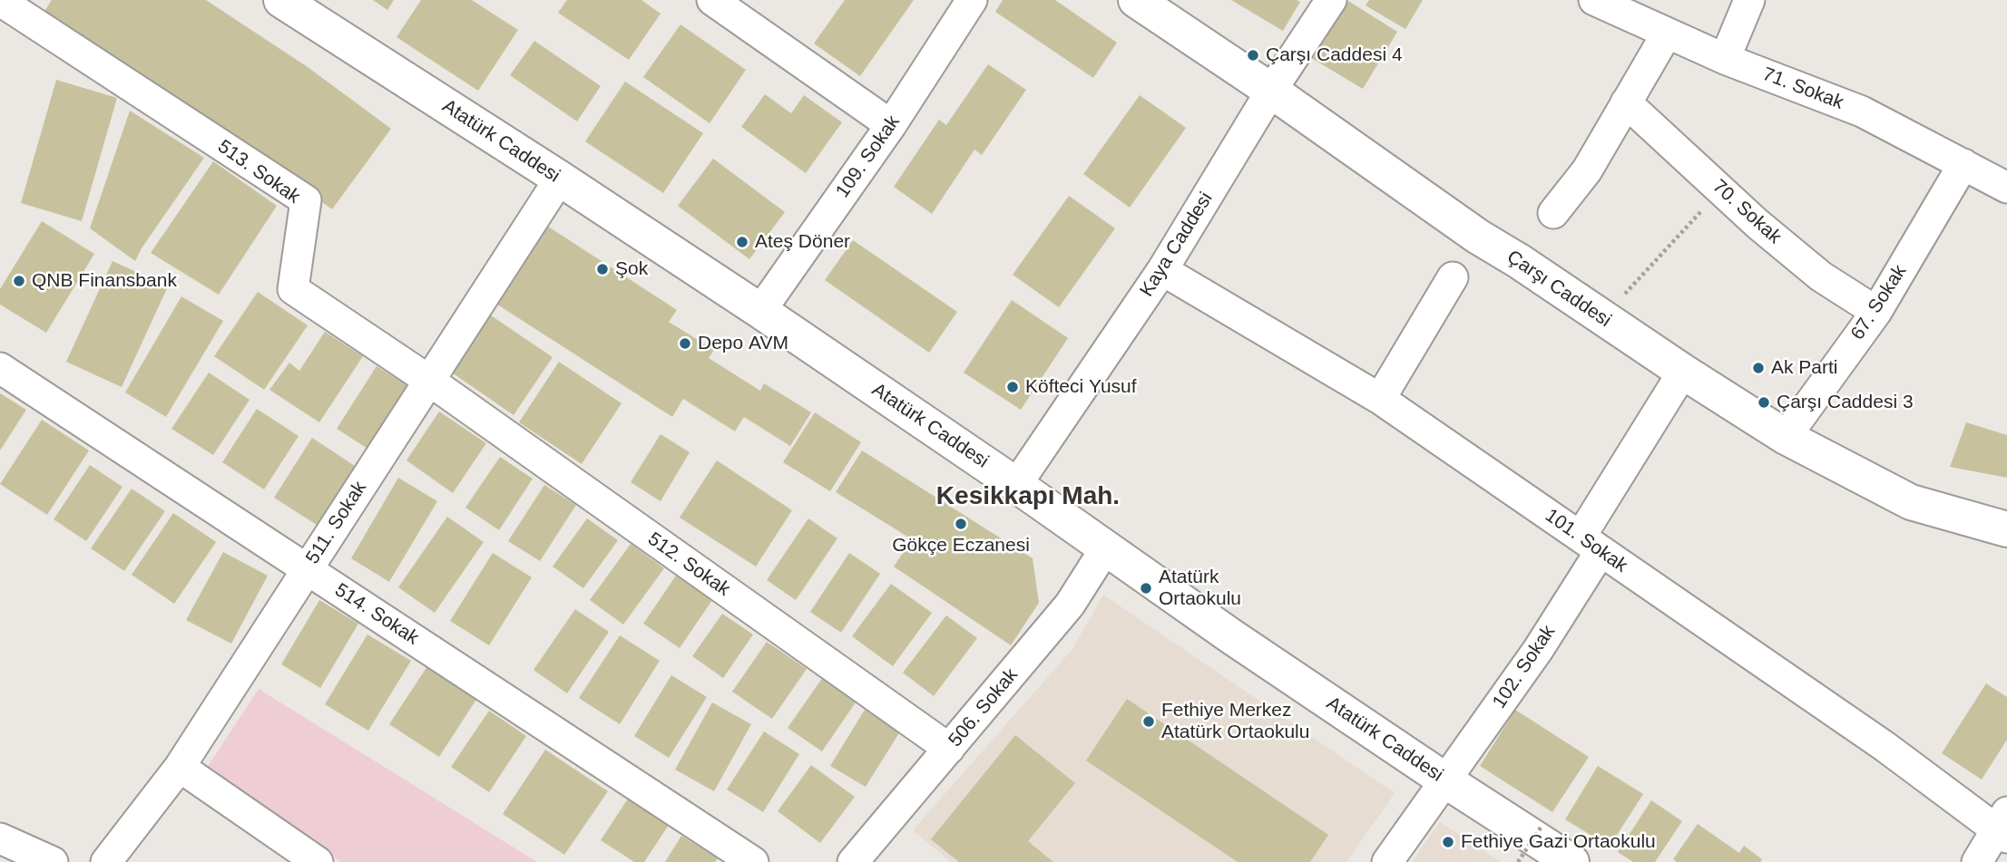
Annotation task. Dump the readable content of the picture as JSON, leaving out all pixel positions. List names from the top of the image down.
{
  "streets": {
    "main road": ["Atatürk Caddesi", "Çarşı Caddesi"],
    "street": [
      "71. Sokak",
      "109. Sokak",
      "513. Sokak",
      "70. Sokak",
      "Kaya Caddesi",
      "67. Sokak",
      "511. Sokak",
      "101. Sokak",
      "512. Sokak",
      "514. Sokak",
      "102. Sokak",
      "506. Sokak"
    ]
  },
  "crossings": [
    ["71. Sokak", "67. Sokak"],
    ["Atatürk Caddesi", "109. Sokak"],
    ["Atatürk Caddesi", "Kaya Caddesi"],
    ["Atatürk Caddesi", "511. Sokak"],
    ["Atatürk Caddesi", "102. Sokak"],
    ["Atatürk Caddesi", "506. Sokak"],
    ["513. Sokak", "511. Sokak"],
    ["513. Sokak", "512. Sokak"],
    ["70. Sokak", "67. Sokak"],
    ["Kaya Caddesi", "Çarşı Caddesi"],
    ["Kaya Caddesi", "101. Sokak"],
    ["Çarşı Caddesi", "67. Sokak"],
    ["Çarşı Caddesi", "102. Sokak"],
    ["511. Sokak", "512. Sokak"],
    ["511. Sokak", "514. Sokak"],
    ["101. Sokak", "102. Sokak"],
    ["512. Sokak", "506. Sokak"]
  ],
  "districts": ["Kesikkapı Mah."],
  "places": [
    "Çarşı Caddesi 4",
    "Ateş Döner",
    "Şok",
    "QNB Finansbank",
    "Depo AVM",
    "Ak Parti",
    "Köfteci Yusuf",
    "Çarşı Caddesi 3",
    "Gökçe Eczanesi",
    "Atatürk Ortaokulu",
    "Fethiye Merkez Atatürk Ortaokulu",
    "Fethiye Gazi Ortaokulu"
  ]
}
